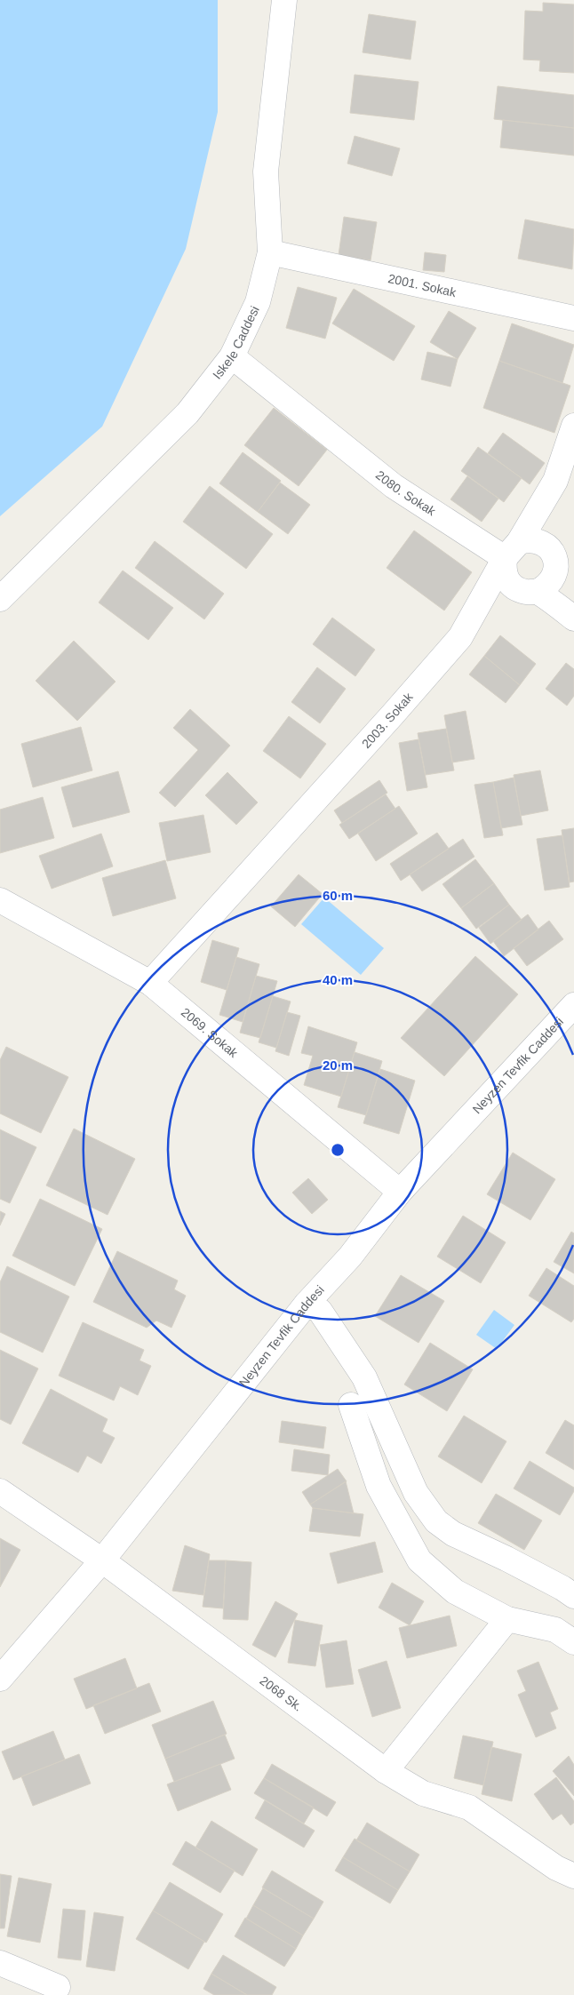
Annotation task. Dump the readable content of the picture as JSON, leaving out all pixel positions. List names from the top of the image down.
{
  "streets": {
    "street": [
      "2001. Sokak",
      "Iskele Caddesi",
      "2080. Sokak",
      "2003. Sokak",
      "2069. Sokak",
      "Neyzen Tevfik Caddesi",
      "2068 Sk."
    ]
  },
  "crossings": [
    ["2001. Sokak", "Iskele Caddesi"],
    ["Iskele Caddesi", "2080. Sokak"],
    ["2080. Sokak", "2003. Sokak"],
    ["2003. Sokak", "2069. Sokak"],
    ["2069. Sokak", "Neyzen Tevfik Caddesi"],
    ["Neyzen Tevfik Caddesi", "2068 Sk."]
  ],
  "rings": ["60 m", "40 m", "20 m"]
}
